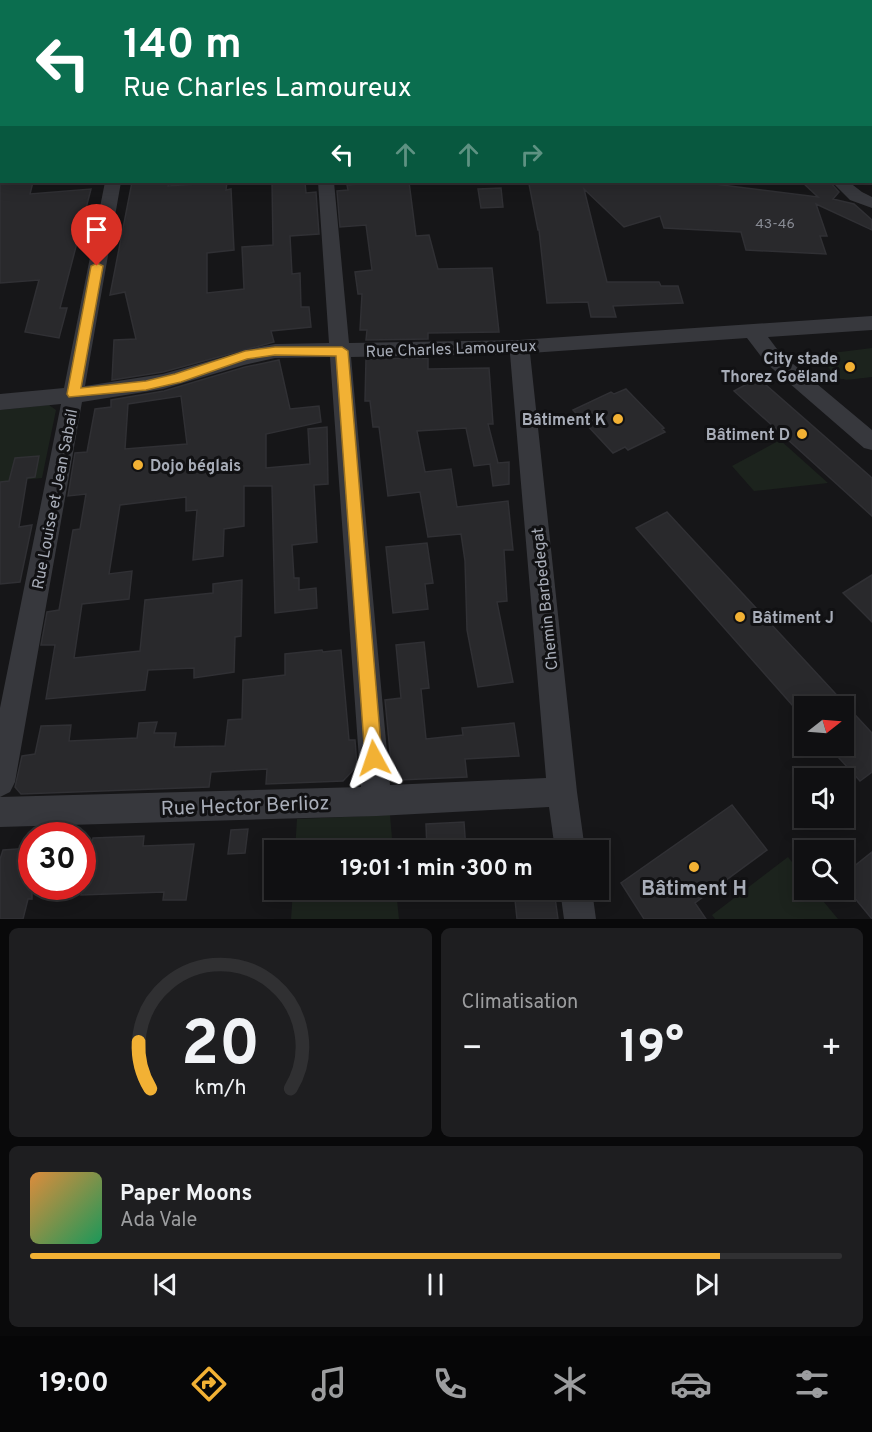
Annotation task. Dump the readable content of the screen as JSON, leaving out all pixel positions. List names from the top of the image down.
{
  "streets": {
    "street": [
      "Rue Charles Lamoureux",
      "Rue Louise et Jean Sabail",
      "Chemin Barbedegat",
      "Rue Hector Berlioz"
    ]
  },
  "crossings": [
    ["Rue Charles Lamoureux", "Rue Louise et Jean Sabail"],
    ["Rue Charles Lamoureux", "Chemin Barbedegat"],
    ["Chemin Barbedegat", "Rue Hector Berlioz"]
  ],
  "places": [
    "City stade Thorez Goëland",
    "Bâtiment K",
    "Bâtiment D",
    "Dojo béglais",
    "Bâtiment J",
    "Bâtiment H"
  ],
  "house_numbers": ["43-46"],
  "north": "right",
  "page": {
    "turn": ["140 m", "Rue Charles Lamoureux"],
    "limit": "30",
    "trip": "19:01 · 1 min · 300 m",
    "tile": "Climatisation",
    "heat": ["−", "19°", "+"],
    "song": ["Paper Moons", "Ada Vale"],
    "tabs": "19:00",
    "gauge": ["20", "km/h"]
  }
}
